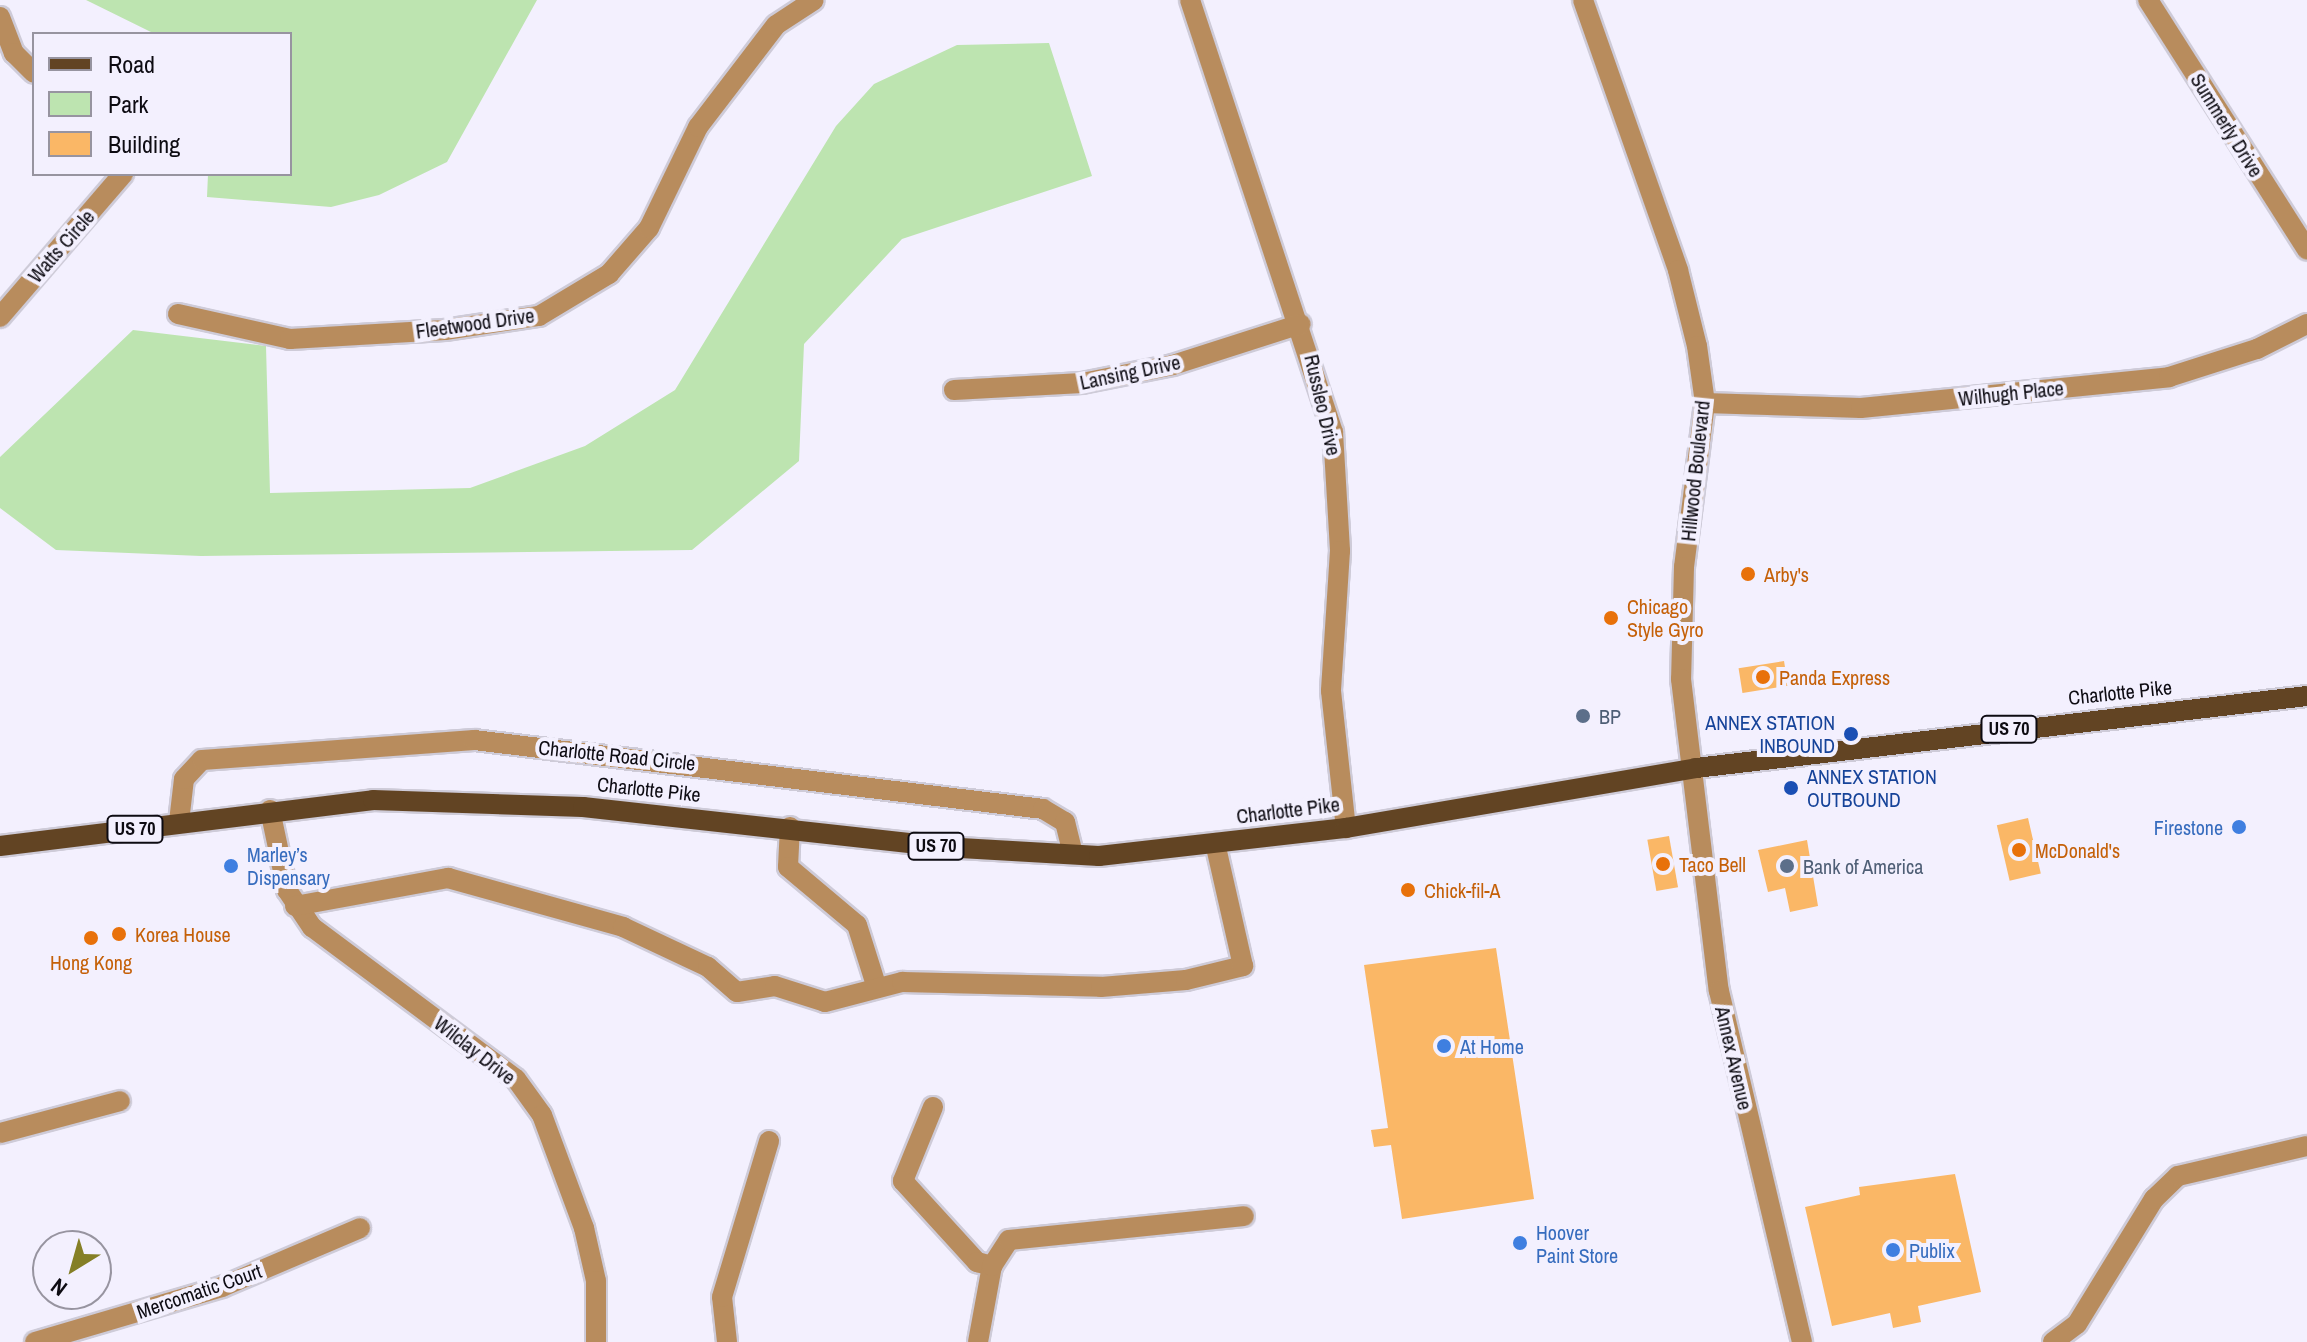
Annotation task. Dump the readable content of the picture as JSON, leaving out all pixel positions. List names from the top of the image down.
{
  "streets": {
    "main road": ["Charlotte Pike", "US 70"],
    "street": [
      "Summerly Drive",
      "Watts Circle",
      "Fleetwood Drive",
      "Lansing Drive",
      "Wilhugh Place",
      "Russleo Drive",
      "Hillwood Boulevard",
      "Charlotte Road Circle",
      "Wilclay Drive",
      "Annex Avenue",
      "Mercomatic Court"
    ]
  },
  "crossings": [
    ["Lansing Drive", "Russleo Drive"],
    ["Wilhugh Place", "Hillwood Boulevard"],
    ["Russleo Drive", "Charlotte Pike"],
    ["Hillwood Boulevard", "Charlotte Pike"],
    ["Hillwood Boulevard", "Annex Avenue"],
    ["Charlotte Pike", "US 70"],
    ["Charlotte Pike", "Charlotte Road Circle"],
    ["Charlotte Pike", "Annex Avenue"],
    ["US 70", "Charlotte Road Circle"]
  ],
  "places": [
    "Arby's",
    "Chicago Style Gyro",
    "Panda Express",
    "BP",
    "ANNEX STATION INBOUND",
    "ANNEX STATION OUTBOUND",
    "Firestone",
    "McDonald's",
    "Taco Bell",
    "Marley’s Dispensary",
    "Bank of America",
    "Chick-fil-A",
    "Korea House",
    "Hong Kong",
    "At Home",
    "Hoover Paint Store",
    "Publix"
  ],
  "legend": ["Road", "Park", "Building"],
  "north": "bottom left"
}
